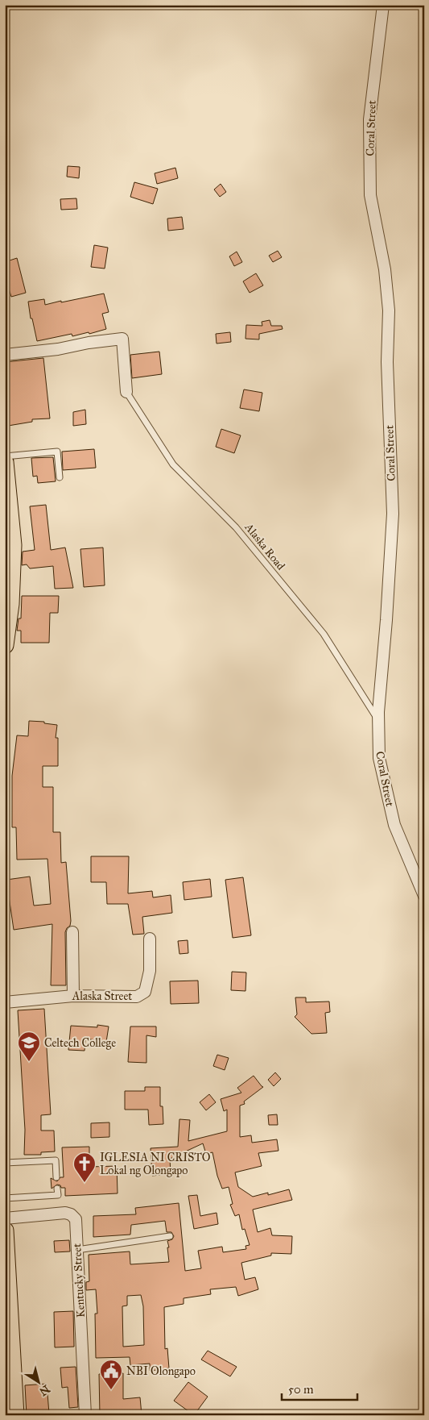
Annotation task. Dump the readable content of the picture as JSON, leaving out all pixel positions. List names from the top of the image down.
{
  "streets": {
    "street": ["Coral Street", "Alaska Street", "Kentucky Street"],
    "lane": ["Alaska Road"]
  },
  "crossings": [
    ["Coral Street", "Alaska Road"]
  ],
  "places": {
    "school or university": ["Celtech College"],
    "church": ["IGLESIA NI CRISTO Lokal ng Olongapo"],
    "public building": ["NBI Olongapo"]
  },
  "scale_bar": "50 m",
  "north": "bottom right"
}
